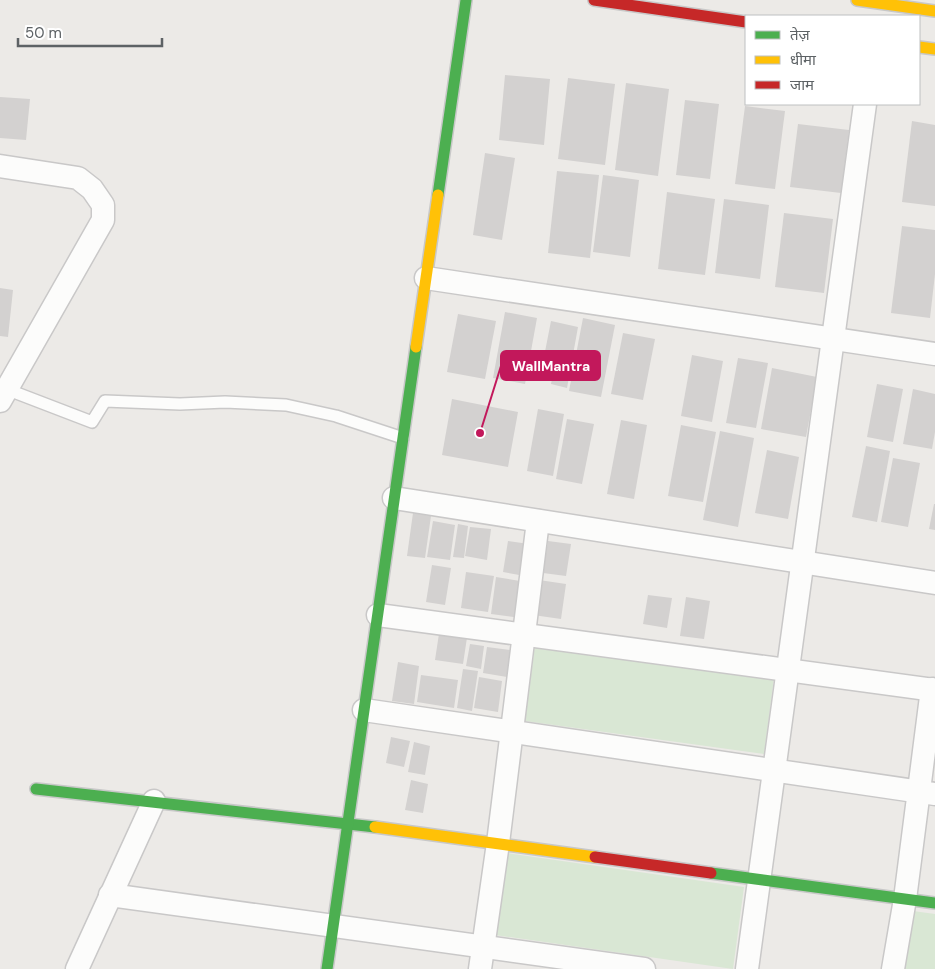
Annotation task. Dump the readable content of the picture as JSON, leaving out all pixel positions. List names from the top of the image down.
{
  "places": ["WallMantra"],
  "legend": ["तेज़", "धीमा", "जाम"],
  "scale_bar": "50 m"
}
